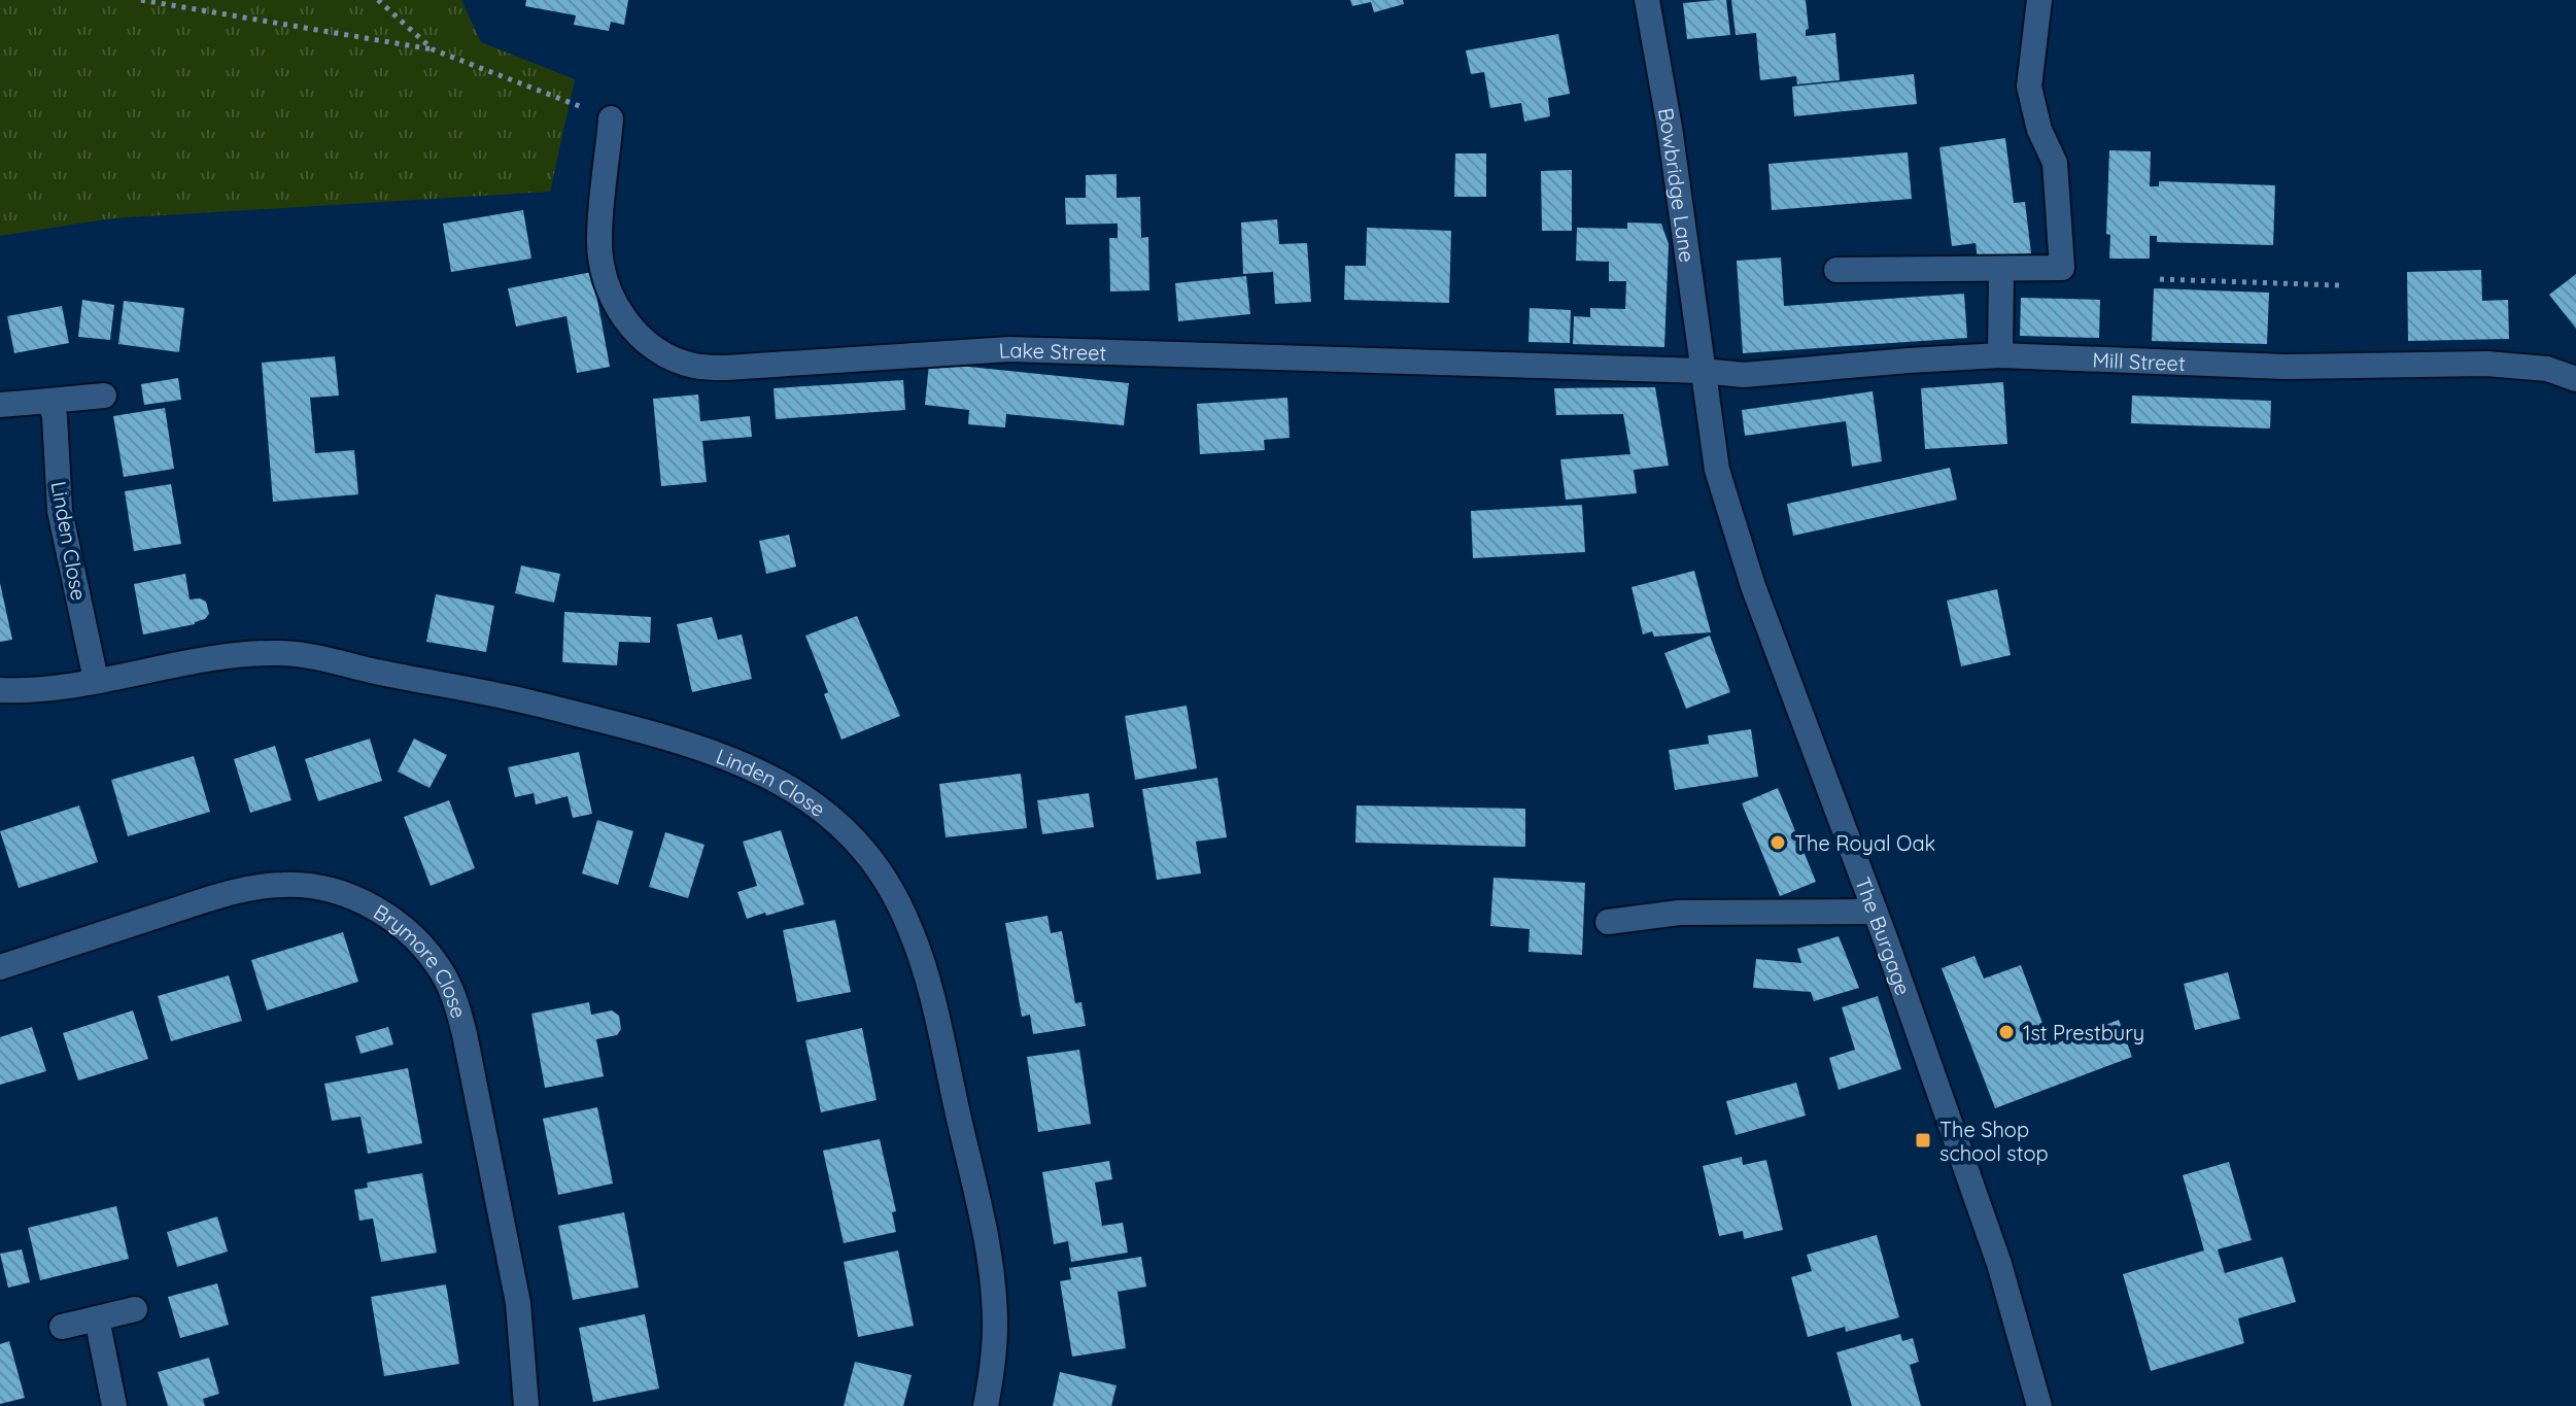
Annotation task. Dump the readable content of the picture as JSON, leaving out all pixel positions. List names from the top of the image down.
{
  "streets": {
    "street": [
      "Bowbridge Lane",
      "Lake Street",
      "Mill Street",
      "Linden Close",
      "The Burgage",
      "Brymore Close"
    ]
  },
  "crossings": [
    ["Bowbridge Lane", "Lake Street"],
    ["Bowbridge Lane", "Mill Street"],
    ["Bowbridge Lane", "The Burgage"],
    ["Lake Street", "Mill Street"],
    ["Lake Street", "The Burgage"],
    ["Mill Street", "The Burgage"]
  ],
  "places": {
    "other": ["The Royal Oak", "1st Prestbury"],
    "transit": ["The Shop school stop"]
  }
}
